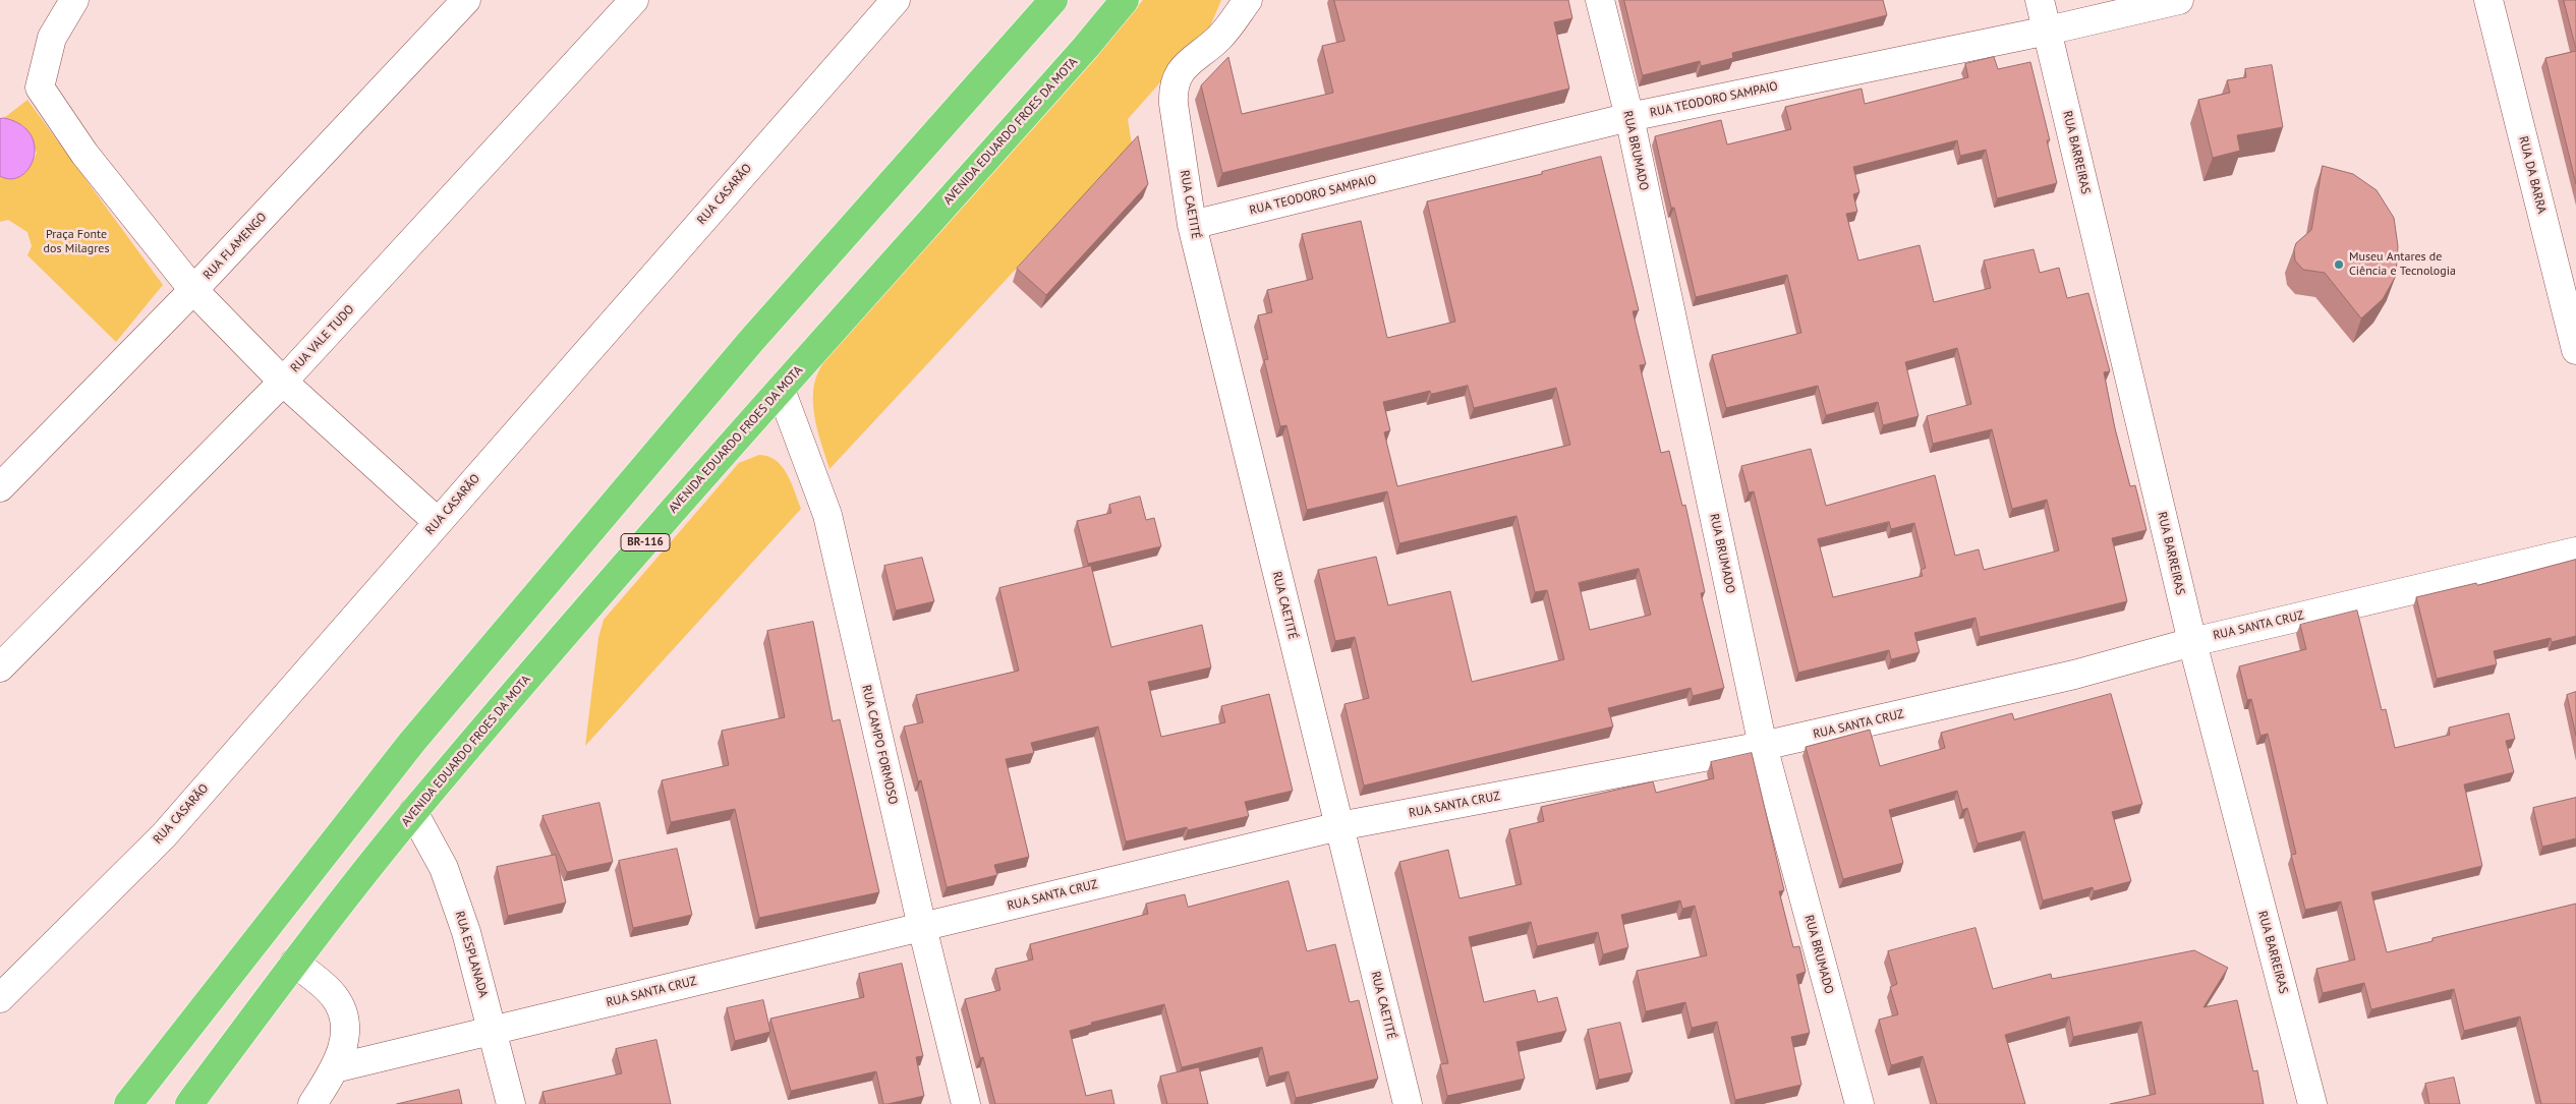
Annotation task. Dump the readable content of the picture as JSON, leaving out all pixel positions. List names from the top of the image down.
{
  "streets": {
    "highway": ["AVENIDA EDUARDO FROES DA MOTA", "BR-116"],
    "street": [
      "RUA TEODORO SAMPAIO",
      "RUA BRUMADO",
      "RUA BARREIRAS",
      "RUA DA BARRA",
      "RUA CASARÃO",
      "RUA CAETITÉ",
      "RUA FLAMENGO",
      "RUA VALE TUDO",
      "RUA SANTA CRUZ",
      "RUA CAMPO FORMOSO",
      "RUA ESPLANADA"
    ]
  },
  "crossings": [
    ["RUA TEODORO SAMPAIO", "RUA BRUMADO"],
    ["RUA TEODORO SAMPAIO", "RUA BARREIRAS"],
    ["RUA TEODORO SAMPAIO", "RUA CAETITÉ"],
    ["AVENIDA EDUARDO FROES DA MOTA", "RUA CAMPO FORMOSO"],
    ["AVENIDA EDUARDO FROES DA MOTA", "RUA ESPLANADA"],
    ["RUA BRUMADO", "RUA SANTA CRUZ"],
    ["RUA BARREIRAS", "RUA SANTA CRUZ"],
    ["RUA CAETITÉ", "RUA SANTA CRUZ"],
    ["RUA SANTA CRUZ", "RUA CAMPO FORMOSO"],
    ["RUA SANTA CRUZ", "RUA ESPLANADA"]
  ],
  "parks": ["Praça Fonte dos Milagres"],
  "places": ["Museu Antares de Ciência e Tecnologia"]
}
